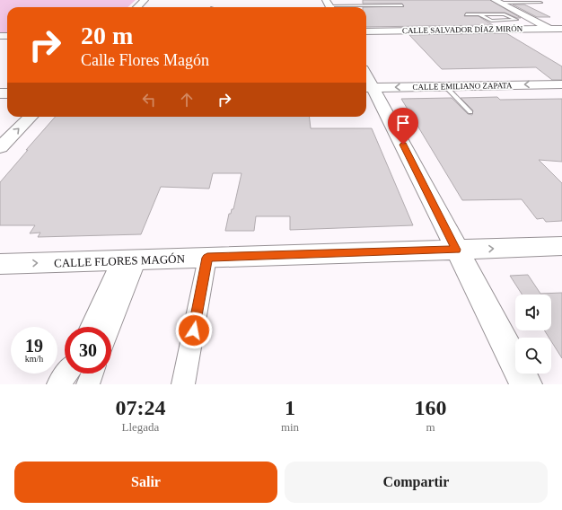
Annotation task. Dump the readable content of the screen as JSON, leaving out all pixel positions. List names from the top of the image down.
{
  "streets": {
    "street": ["CALLE SALVADOR DÍAZ MIRÓN", "CALLE EMILIANO ZAPATA", "CALLE FLORES MAGÓN"]
  },
  "one_way": ["CALLE EMILIANO ZAPATA", "CALLE FLORES MAGÓN"],
  "page": {
    "turn": ["20 m", "Calle Flores Magón"],
    "speed": "19 km/h",
    "limit": "30",
    "eta": [
      "07:24",
      "Llegada",
      "1",
      "min",
      "160",
      "m"
    ],
    "buttons": ["Salir", "Compartir"]
  }
}
